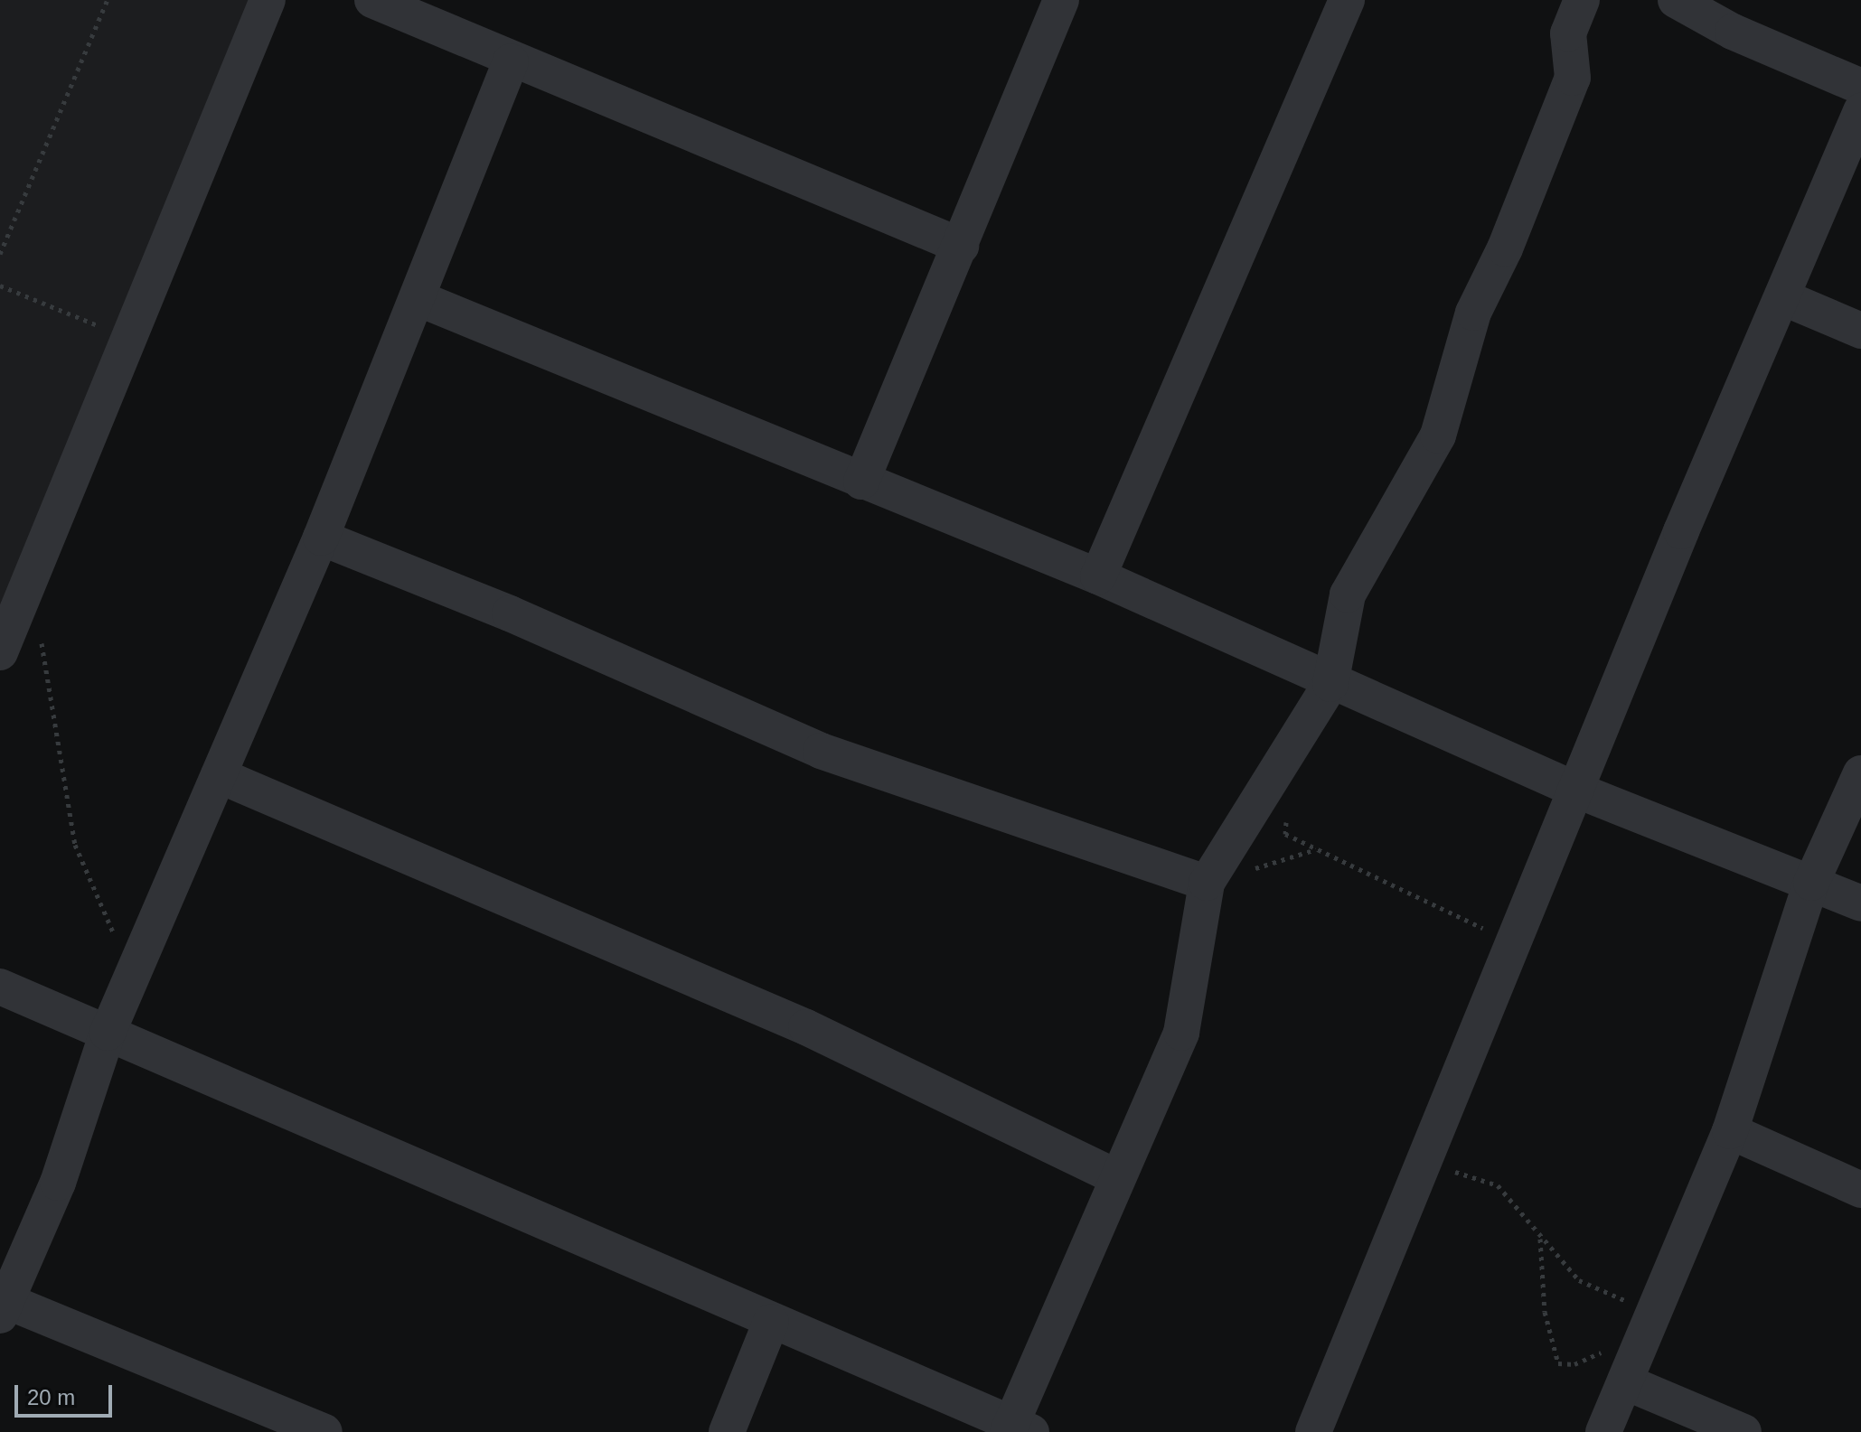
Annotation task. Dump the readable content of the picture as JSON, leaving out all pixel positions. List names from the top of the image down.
{
  "scale_bar": "20 m"
}
